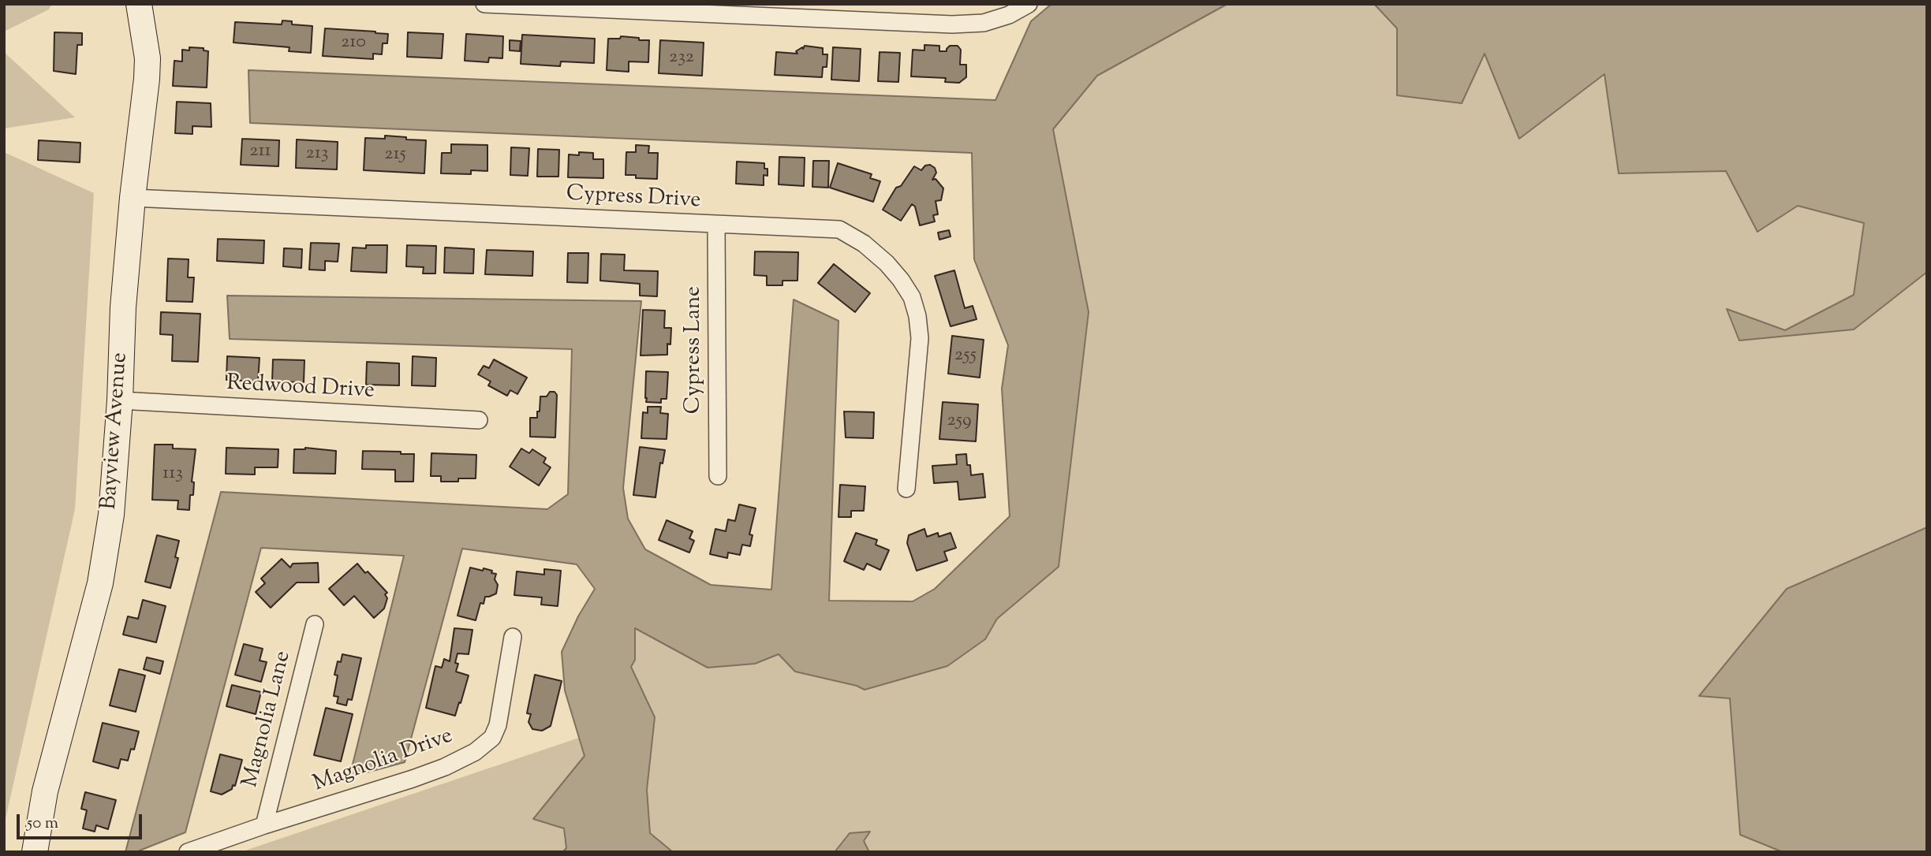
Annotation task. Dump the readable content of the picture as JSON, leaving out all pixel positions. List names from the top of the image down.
{
  "streets": {
    "main road": ["Bayview Avenue"],
    "street": [
      "Cypress Drive",
      "Cypress Lane",
      "Redwood Drive",
      "Magnolia Lane",
      "Magnolia Drive"
    ]
  },
  "crossings": [
    ["Cypress Drive", "Cypress Lane"],
    ["Cypress Drive", "Bayview Avenue"],
    ["Redwood Drive", "Bayview Avenue"],
    ["Magnolia Lane", "Magnolia Drive"]
  ],
  "house_numbers": [
    "210",
    "232",
    "211",
    "213",
    "215",
    "255",
    "259",
    "113"
  ],
  "scale_bar": "50 m"
}
